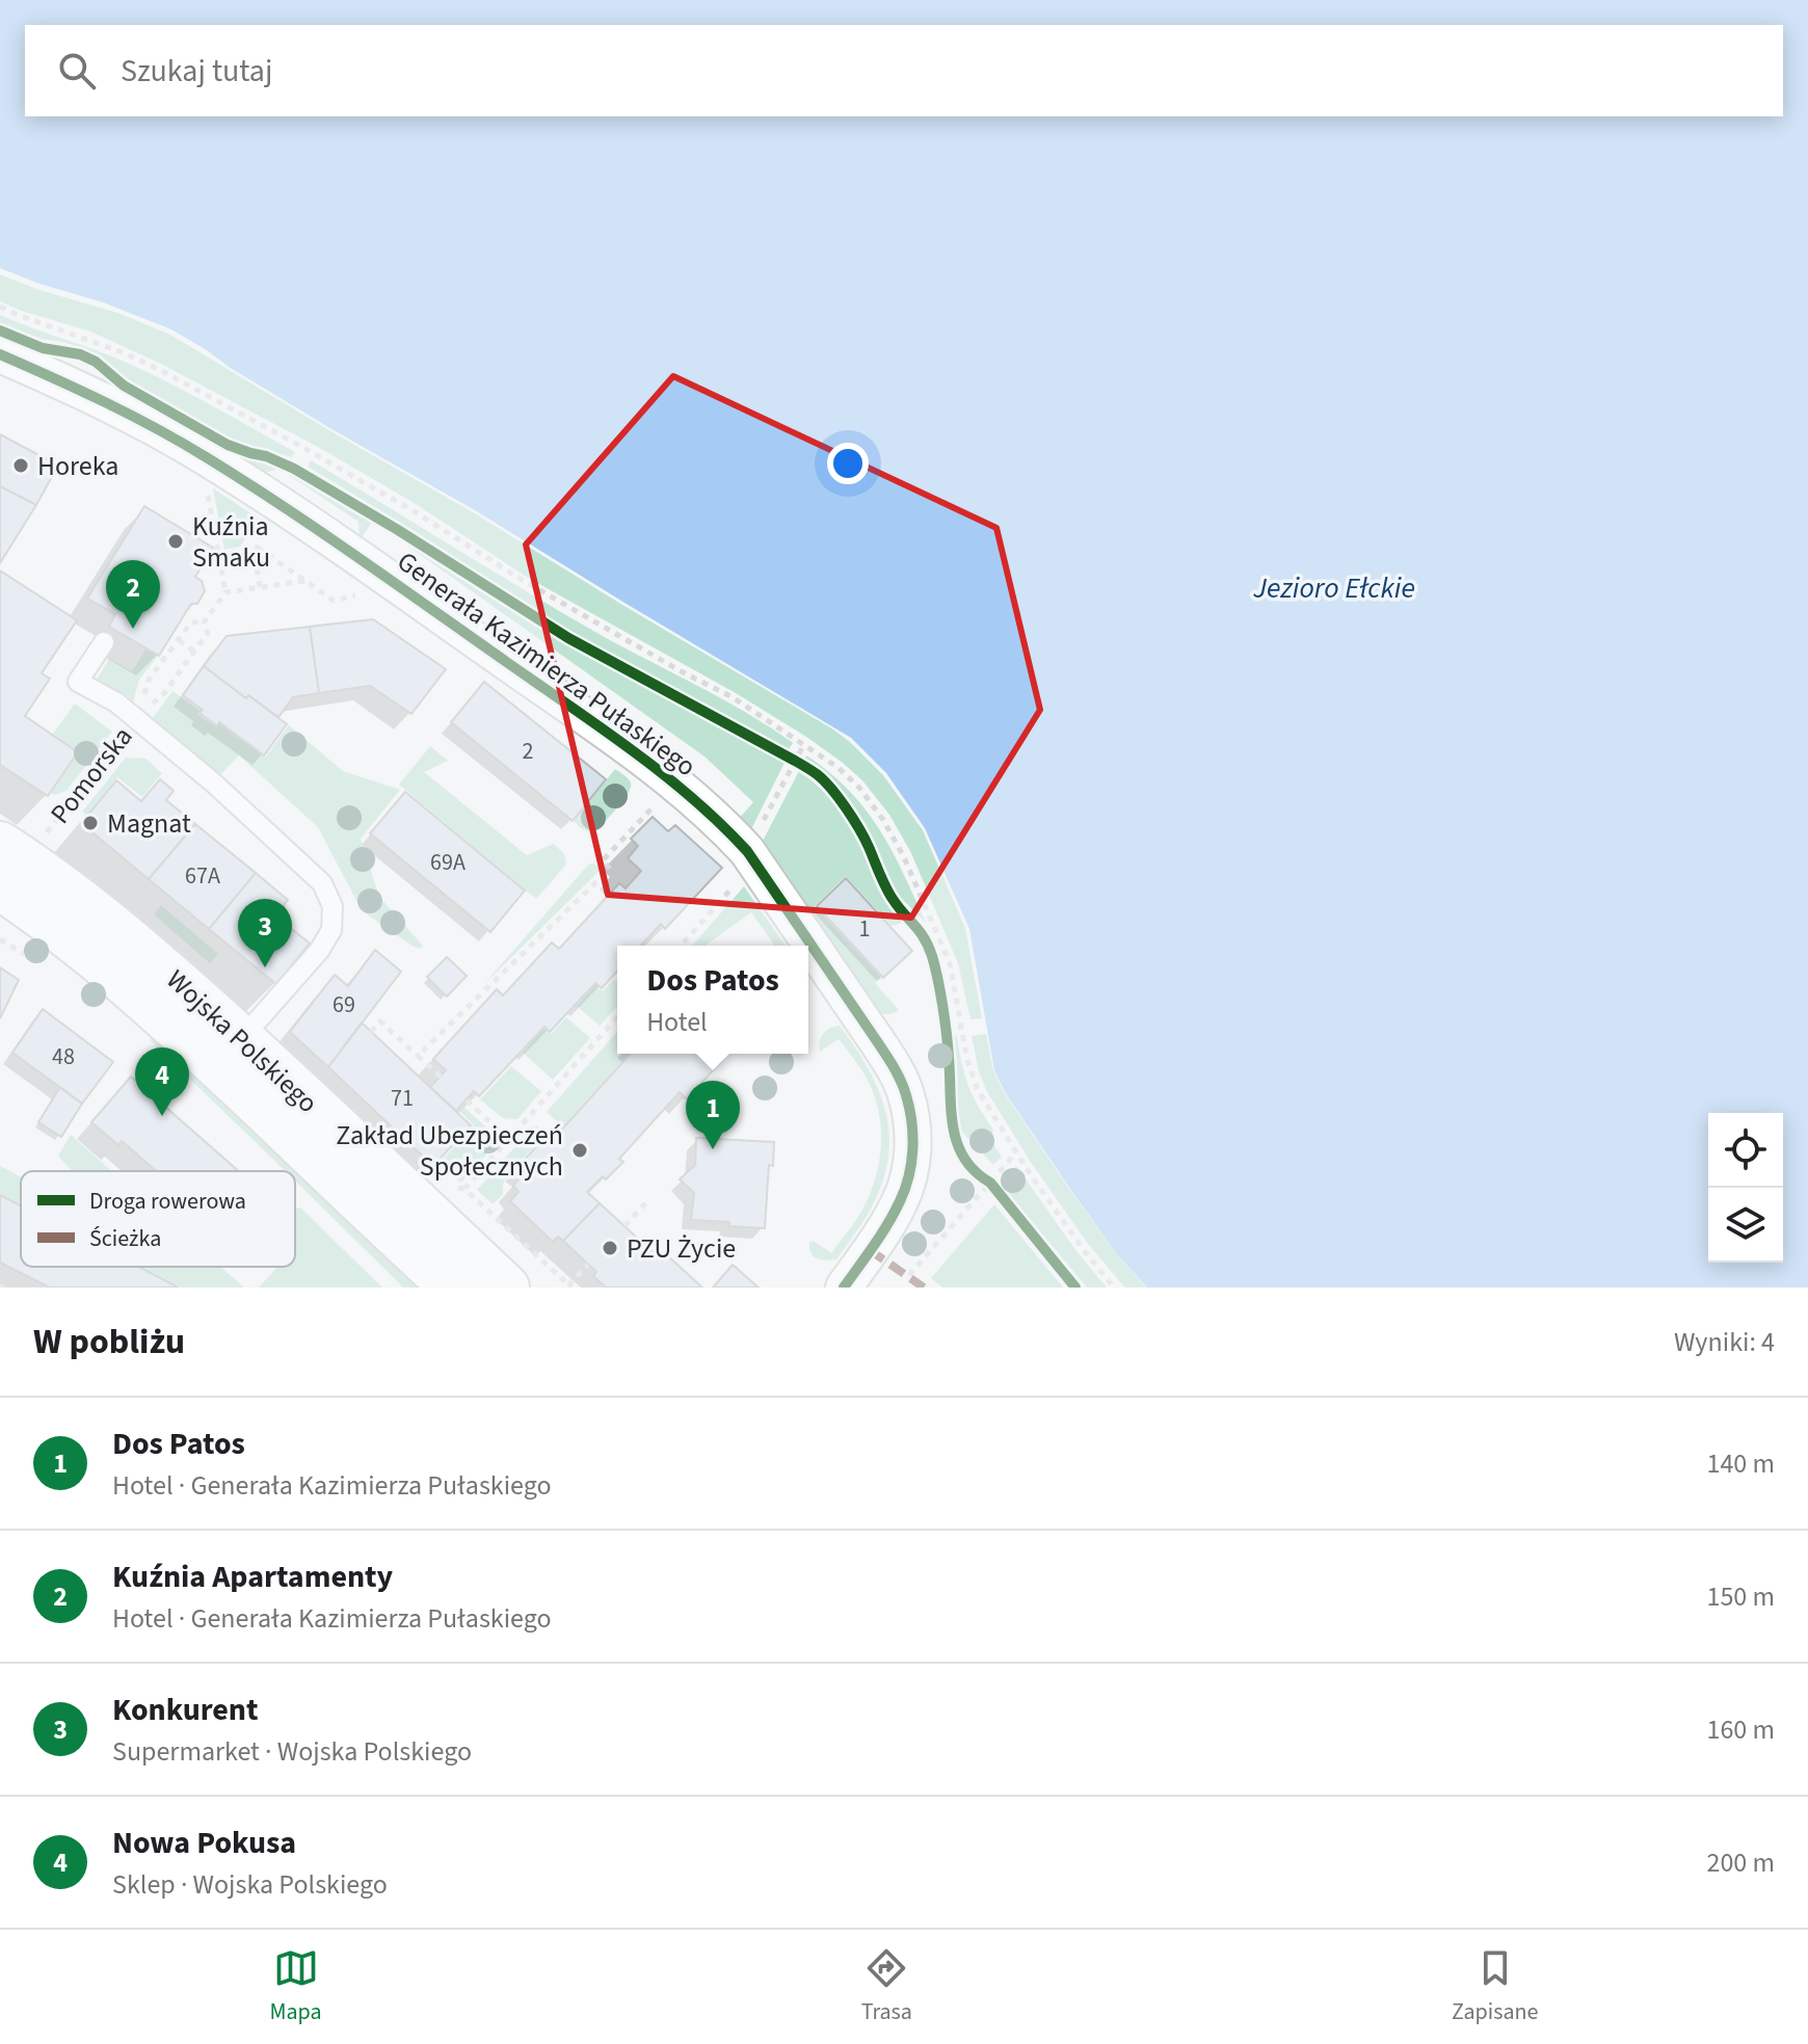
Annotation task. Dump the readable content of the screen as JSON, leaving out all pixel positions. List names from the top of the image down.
{
  "streets": {
    "street": ["Generała Kazimierza Pułaskiego", "Wojska Polskiego"],
    "path": ["Pomorska"]
  },
  "water": ["Jezioro Ełckie"],
  "places": [
    "Horeka",
    "Kuźnia Smaku",
    "Magnat",
    "Zakład Ubezpieczeń Społecznych",
    "PZU Życie"
  ],
  "house_numbers": [
    "2",
    "69A",
    "67A",
    "1",
    "69",
    "48",
    "71"
  ],
  "legend": ["Droga rowerowa", "Ścieżka"],
  "page": {
    "search": "Szukaj tutaj",
    "pins": [
      "2",
      "3",
      "4",
      "1"
    ],
    "popup": ["Dos Patos", "Hotel"],
    "heading": ["W pobliżu", "Wyniki: 4"],
    "list": [
      {
        "mark": "1",
        "name": "Dos Patos",
        "note": "Hotel · Generała Kazimierza Pułaskiego",
        "value": "140 m"
      },
      {
        "mark": "2",
        "name": "Kuźnia Apartamenty",
        "note": "Hotel · Generała Kazimierza Pułaskiego",
        "value": "150 m"
      },
      {
        "mark": "3",
        "name": "Konkurent",
        "note": "Supermarket · Wojska Polskiego",
        "value": "160 m"
      },
      {
        "mark": "4",
        "name": "Nowa Pokusa",
        "note": "Sklep · Wojska Polskiego",
        "value": "200 m"
      }
    ],
    "nav": ["Mapa", "Trasa", "Zapisane"]
  }
}
